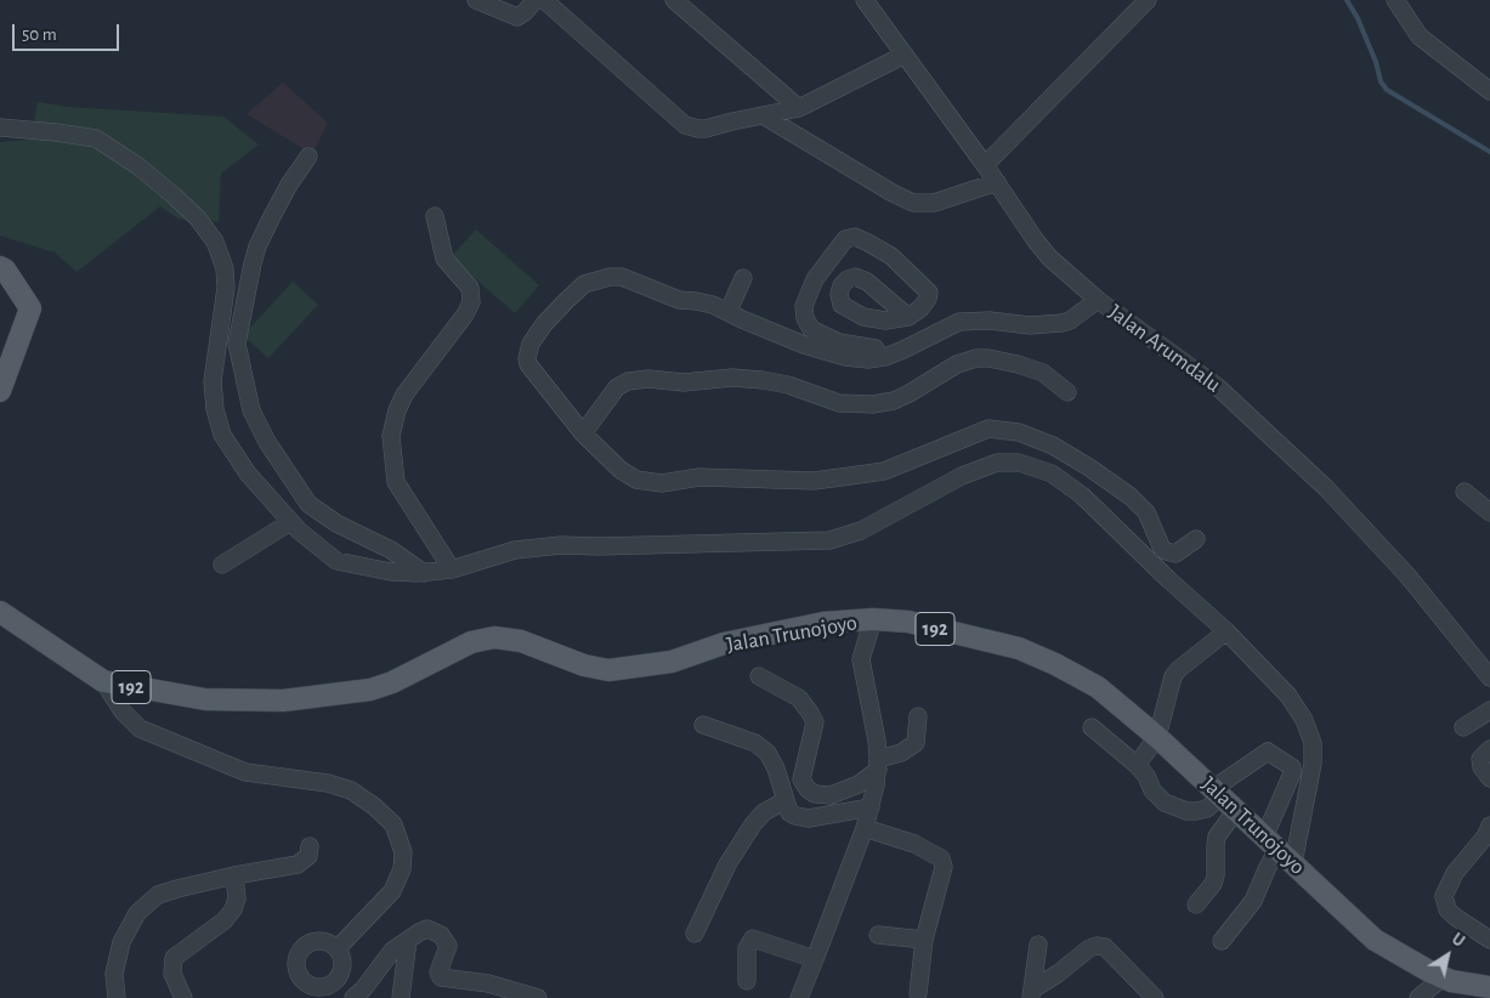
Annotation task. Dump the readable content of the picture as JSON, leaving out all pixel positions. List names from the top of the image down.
{
  "streets": {
    "main road": ["192", "Jalan Trunojoyo"],
    "street": ["Jalan Arumdalu"]
  },
  "crossings": [
    ["192", "Jalan Trunojoyo"]
  ],
  "scale_bar": "50 m",
  "north": "top right"
}
